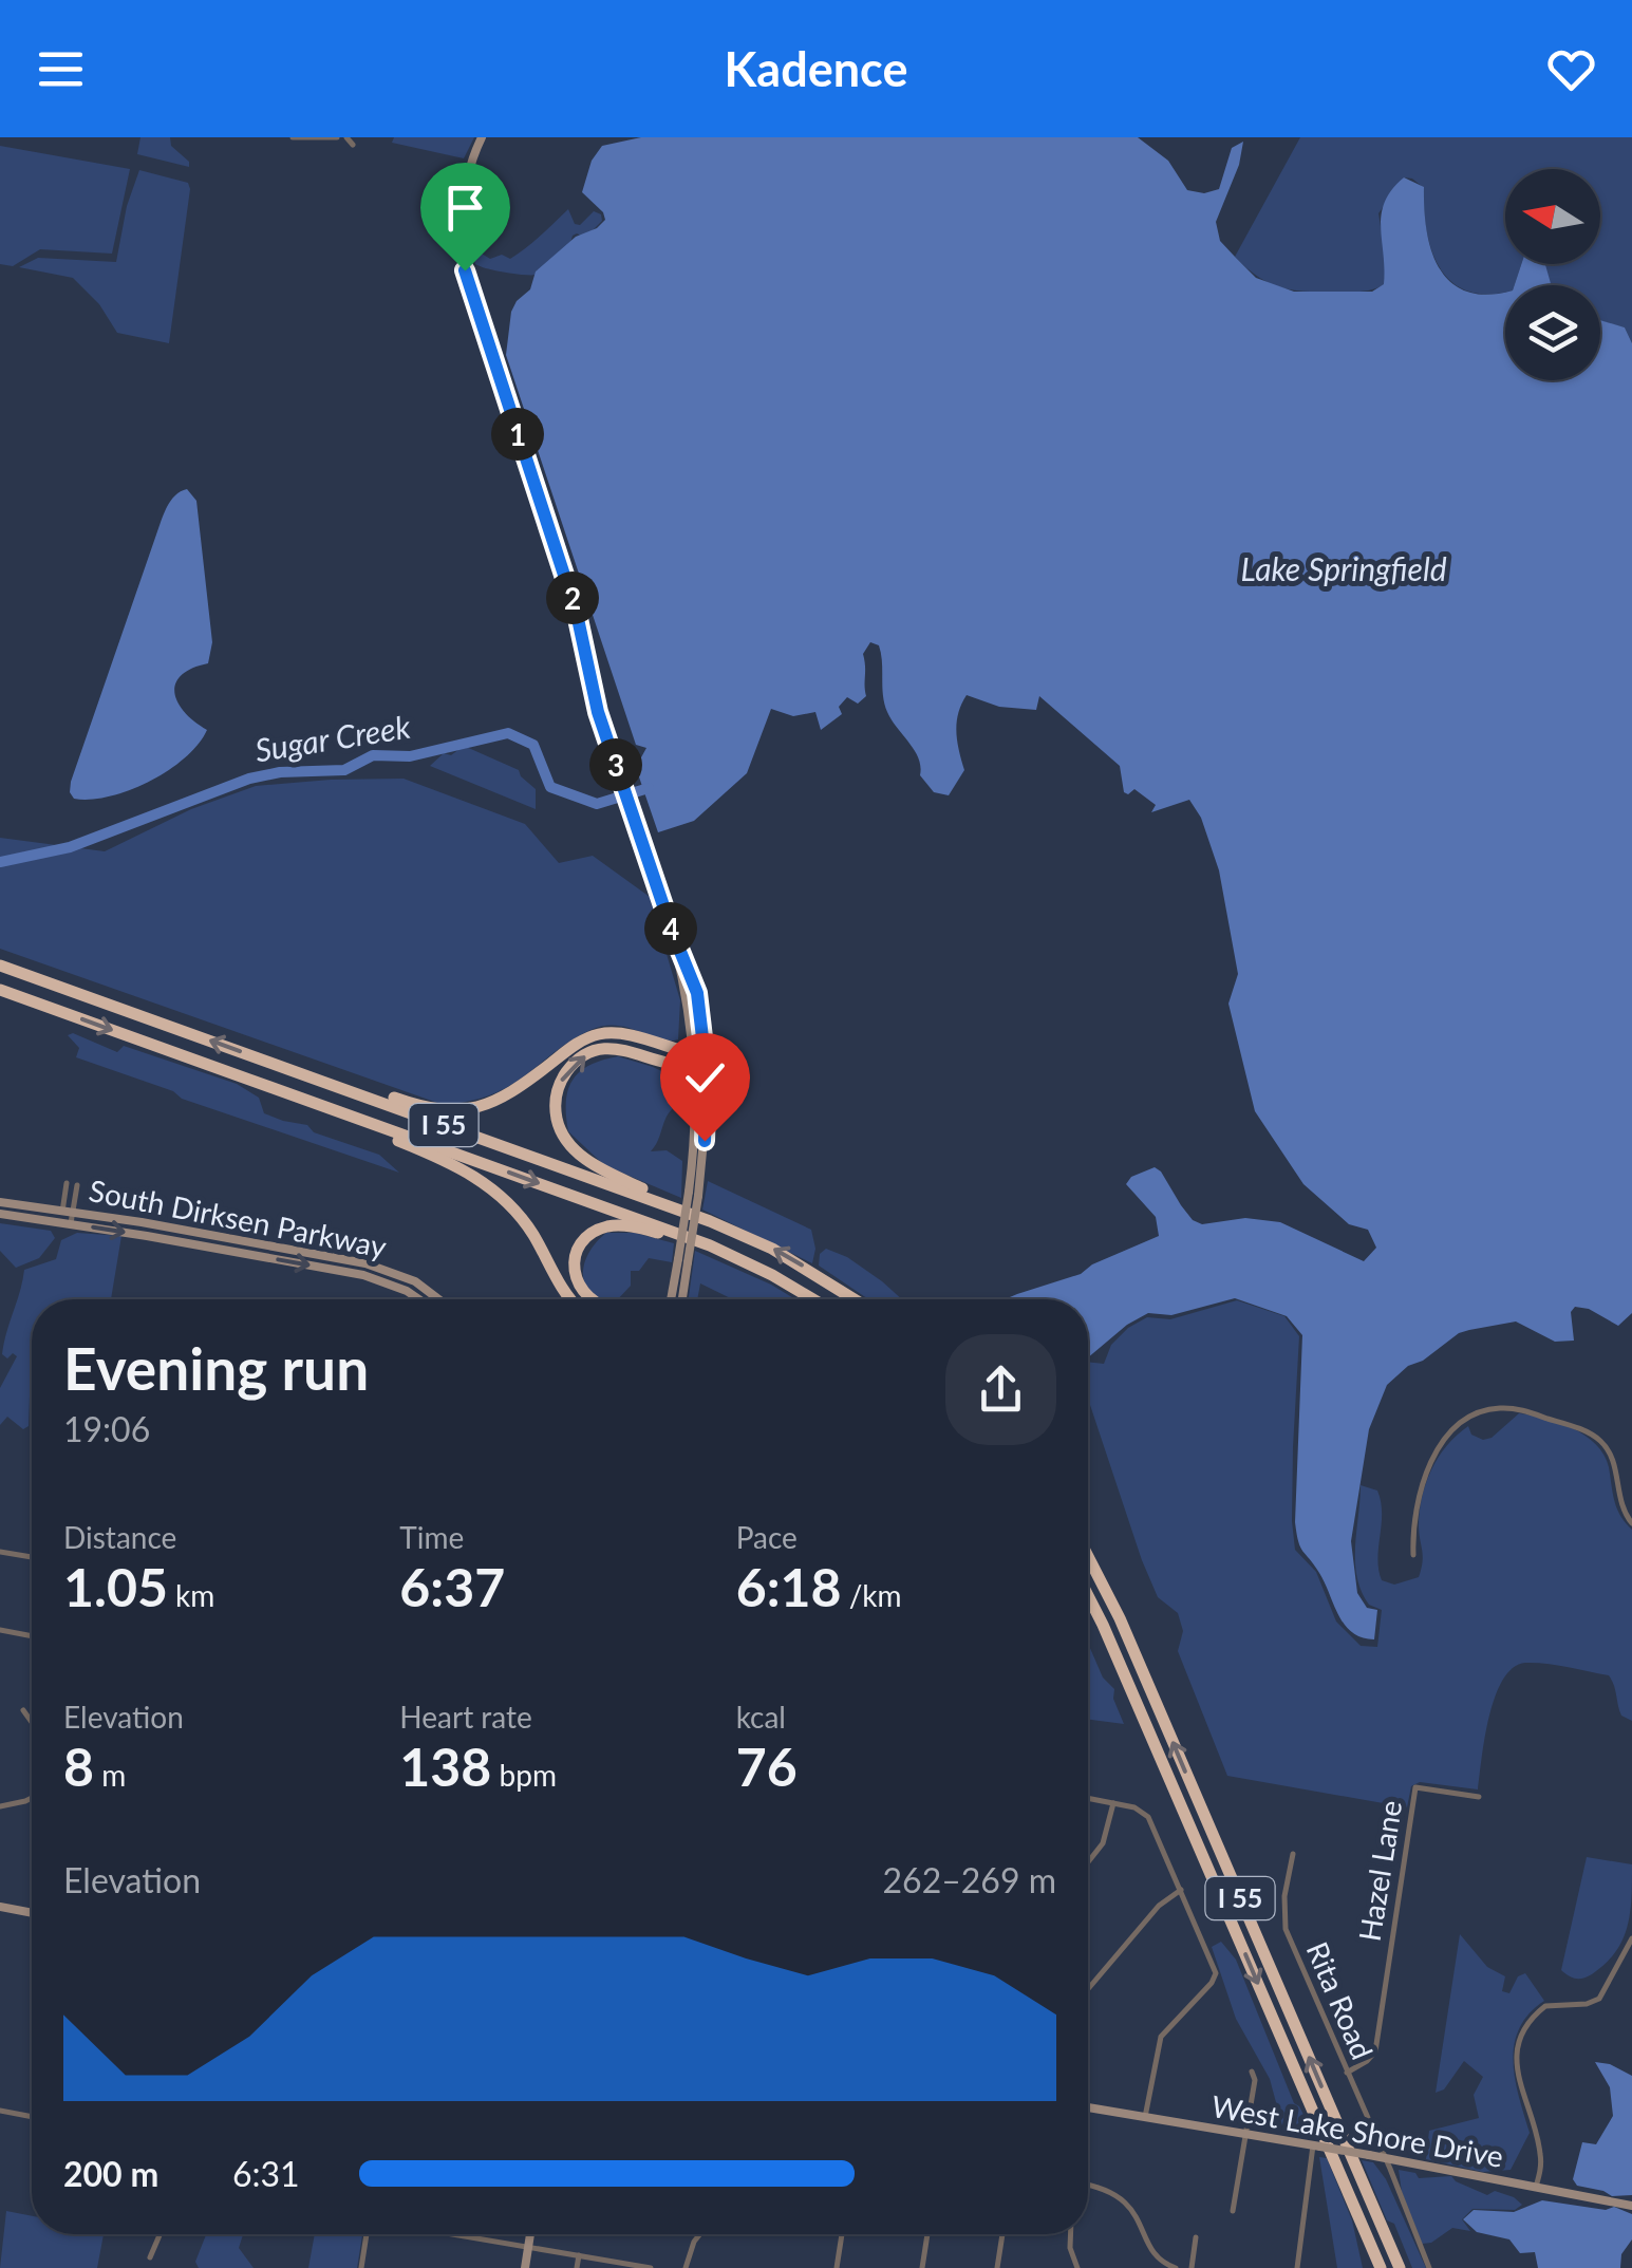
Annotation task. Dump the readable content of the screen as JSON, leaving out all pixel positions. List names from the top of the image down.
{
  "streets": {
    "highway": ["I 55"],
    "main road": ["South Dirksen Parkway", "West Lake Shore Drive"],
    "street": ["Hazel Lane", "Rita Road"]
  },
  "crossings": [
    ["Hazel Lane", "Rita Road"],
    ["Rita Road", "West Lake Shore Drive"]
  ],
  "water": ["Lake Springfield", "Sugar Creek"],
  "north": "left",
  "page": {
    "header": "Kadence",
    "pins": [
      "1",
      "2",
      "3",
      "4"
    ],
    "heading": ["Evening run", "19:06"],
    "stats": [
      ["Distance", "1.05 km"],
      ["Time", "6:37"],
      ["Pace", "6:18 /km"],
      ["Elevation", "8 m"],
      ["Heart rate", "138 bpm"],
      ["kcal", "76"]
    ],
    "chart": ["Elevation", "262–269 m"],
    "list": [
      {
        "name": "200 m",
        "note": "6:31"
      }
    ]
  }
}
